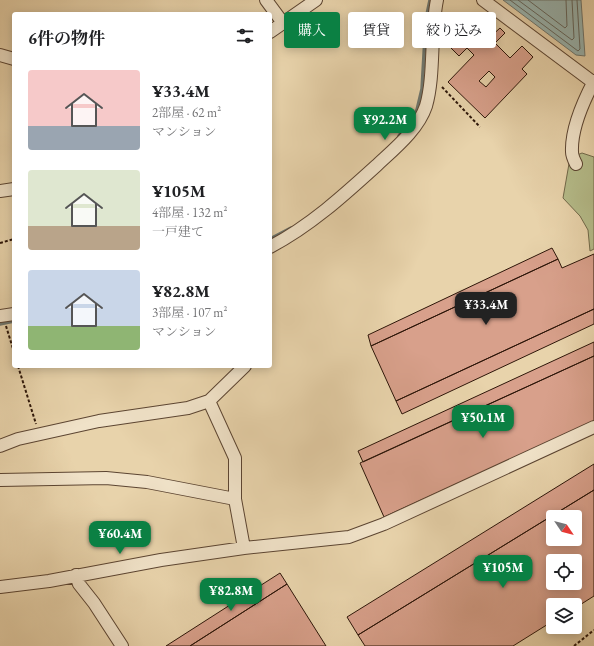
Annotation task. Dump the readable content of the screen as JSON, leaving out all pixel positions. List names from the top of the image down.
{
  "north": "bottom right",
  "page": {
    "chip": ["購入", "賃貸", "絞り込み"],
    "heading": "6件の物件",
    "list": [
      {
        "name": "¥33.4M",
        "note": "2部屋 · 62 m² · マンション"
      },
      {
        "name": "¥105M",
        "note": "4部屋 · 132 m² · 一戸建て"
      },
      {
        "name": "¥82.8M",
        "note": "3部屋 · 107 m² · マンション"
      }
    ],
    "price": [
      "¥92.2M",
      "¥33.4M",
      "¥50.1M",
      "¥60.4M",
      "¥105M",
      "¥82.8M"
    ]
  }
}
